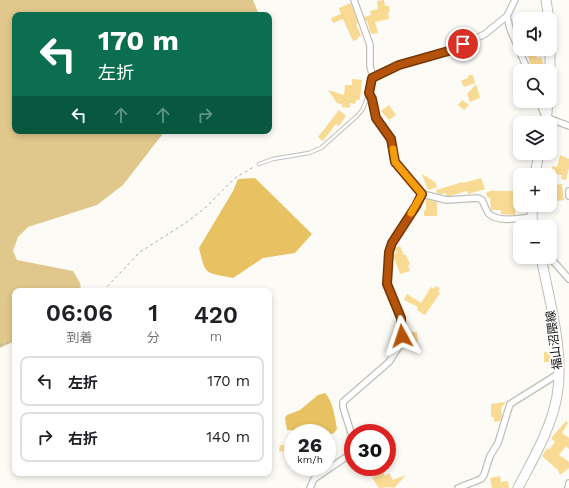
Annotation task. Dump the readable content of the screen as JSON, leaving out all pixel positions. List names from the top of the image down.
{
  "streets": {
    "main road": ["福山沼隈線"]
  },
  "page": {
    "map_buttons": ["+", "−"],
    "turn": ["170 m", "左折"],
    "eta": [
      "06:06",
      "到着",
      "1",
      "分",
      "420",
      "m"
    ],
    "list": [
      {
        "name": "左折",
        "value": "170 m"
      },
      {
        "name": "右折",
        "value": "140 m"
      }
    ],
    "speed": "26 km/h",
    "limit": "30"
  }
}
